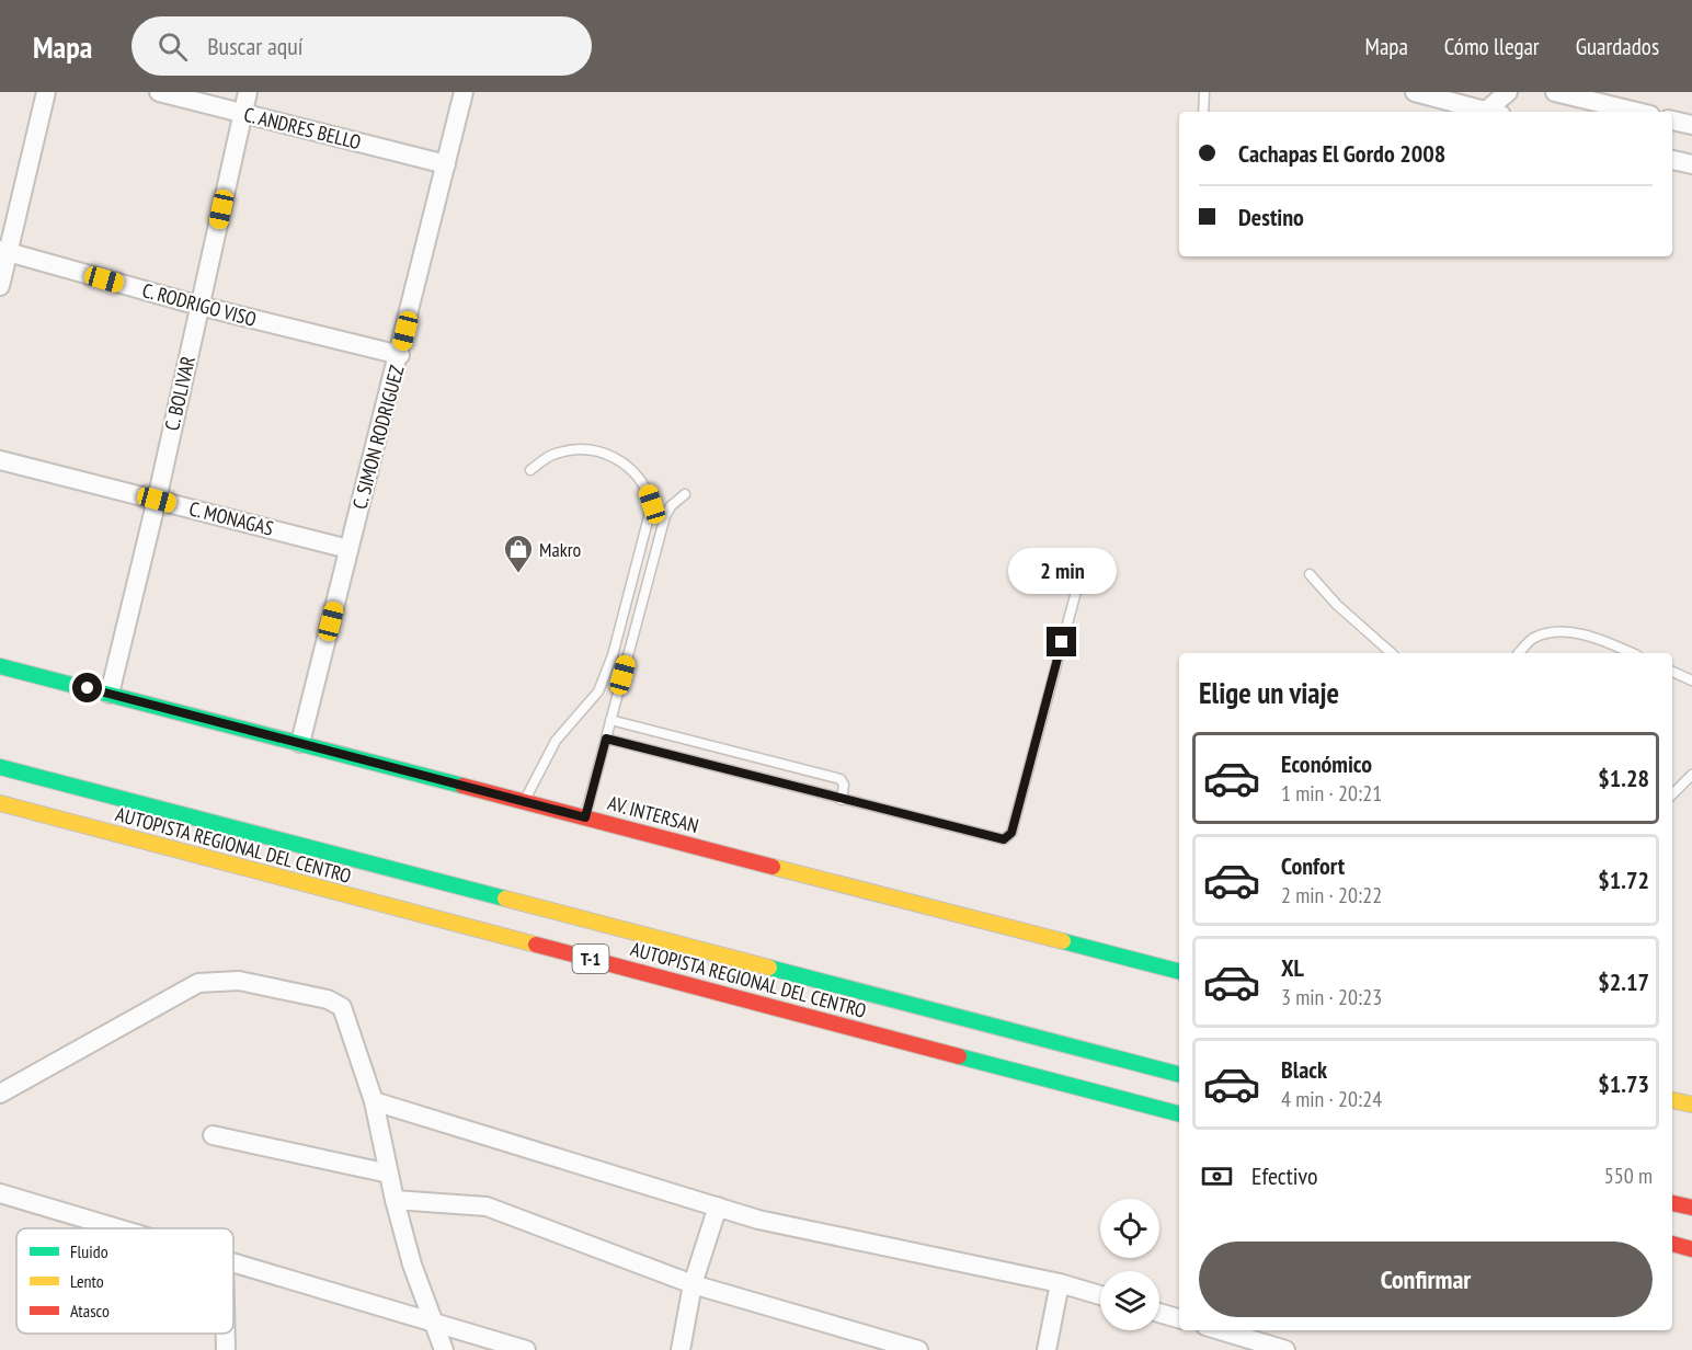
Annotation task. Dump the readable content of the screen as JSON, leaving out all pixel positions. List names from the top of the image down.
{
  "streets": {
    "main road": ["AV. INTERSAN", "AUTOPISTA REGIONAL DEL CENTRO", "T-1"],
    "street": [
      "C. ANDRES BELLO",
      "C. RODRIGO VISO",
      "C. BOLIVAR",
      "C. SIMON RODRIGUEZ",
      "C. MONAGAS"
    ]
  },
  "crossings": [
    ["C. ANDRES BELLO", "C. BOLIVAR"],
    ["C. ANDRES BELLO", "C. SIMON RODRIGUEZ"],
    ["C. RODRIGO VISO", "C. BOLIVAR"],
    ["C. RODRIGO VISO", "C. SIMON RODRIGUEZ"],
    ["C. BOLIVAR", "C. MONAGAS"],
    ["C. BOLIVAR", "AV. INTERSAN"],
    ["C. SIMON RODRIGUEZ", "C. MONAGAS"],
    ["C. SIMON RODRIGUEZ", "AV. INTERSAN"]
  ],
  "places": {
    "shop": ["Makro"]
  },
  "legend": ["Fluido", "Lento", "Atasco"],
  "page": {
    "header": "Mapa",
    "search": "Buscar aquí",
    "nav": ["Mapa", "Cómo llegar", "Guardados"],
    "banner": ["Cachapas El Gordo 2008", "Destino"],
    "bubble": "2 min",
    "heading": "Elige un viaje",
    "list": [
      {
        "name": "Económico",
        "note": "1 min · 20:21",
        "value": "$1.28"
      },
      {
        "name": "Confort",
        "note": "2 min · 20:22",
        "value": "$1.72"
      },
      {
        "name": "XL",
        "note": "3 min · 20:23",
        "value": "$2.17"
      },
      {
        "name": "Black",
        "note": "4 min · 20:24",
        "value": "$1.73"
      }
    ],
    "pay": ["Efectivo", "550 m"],
    "buttons": "Confirmar"
  }
}
